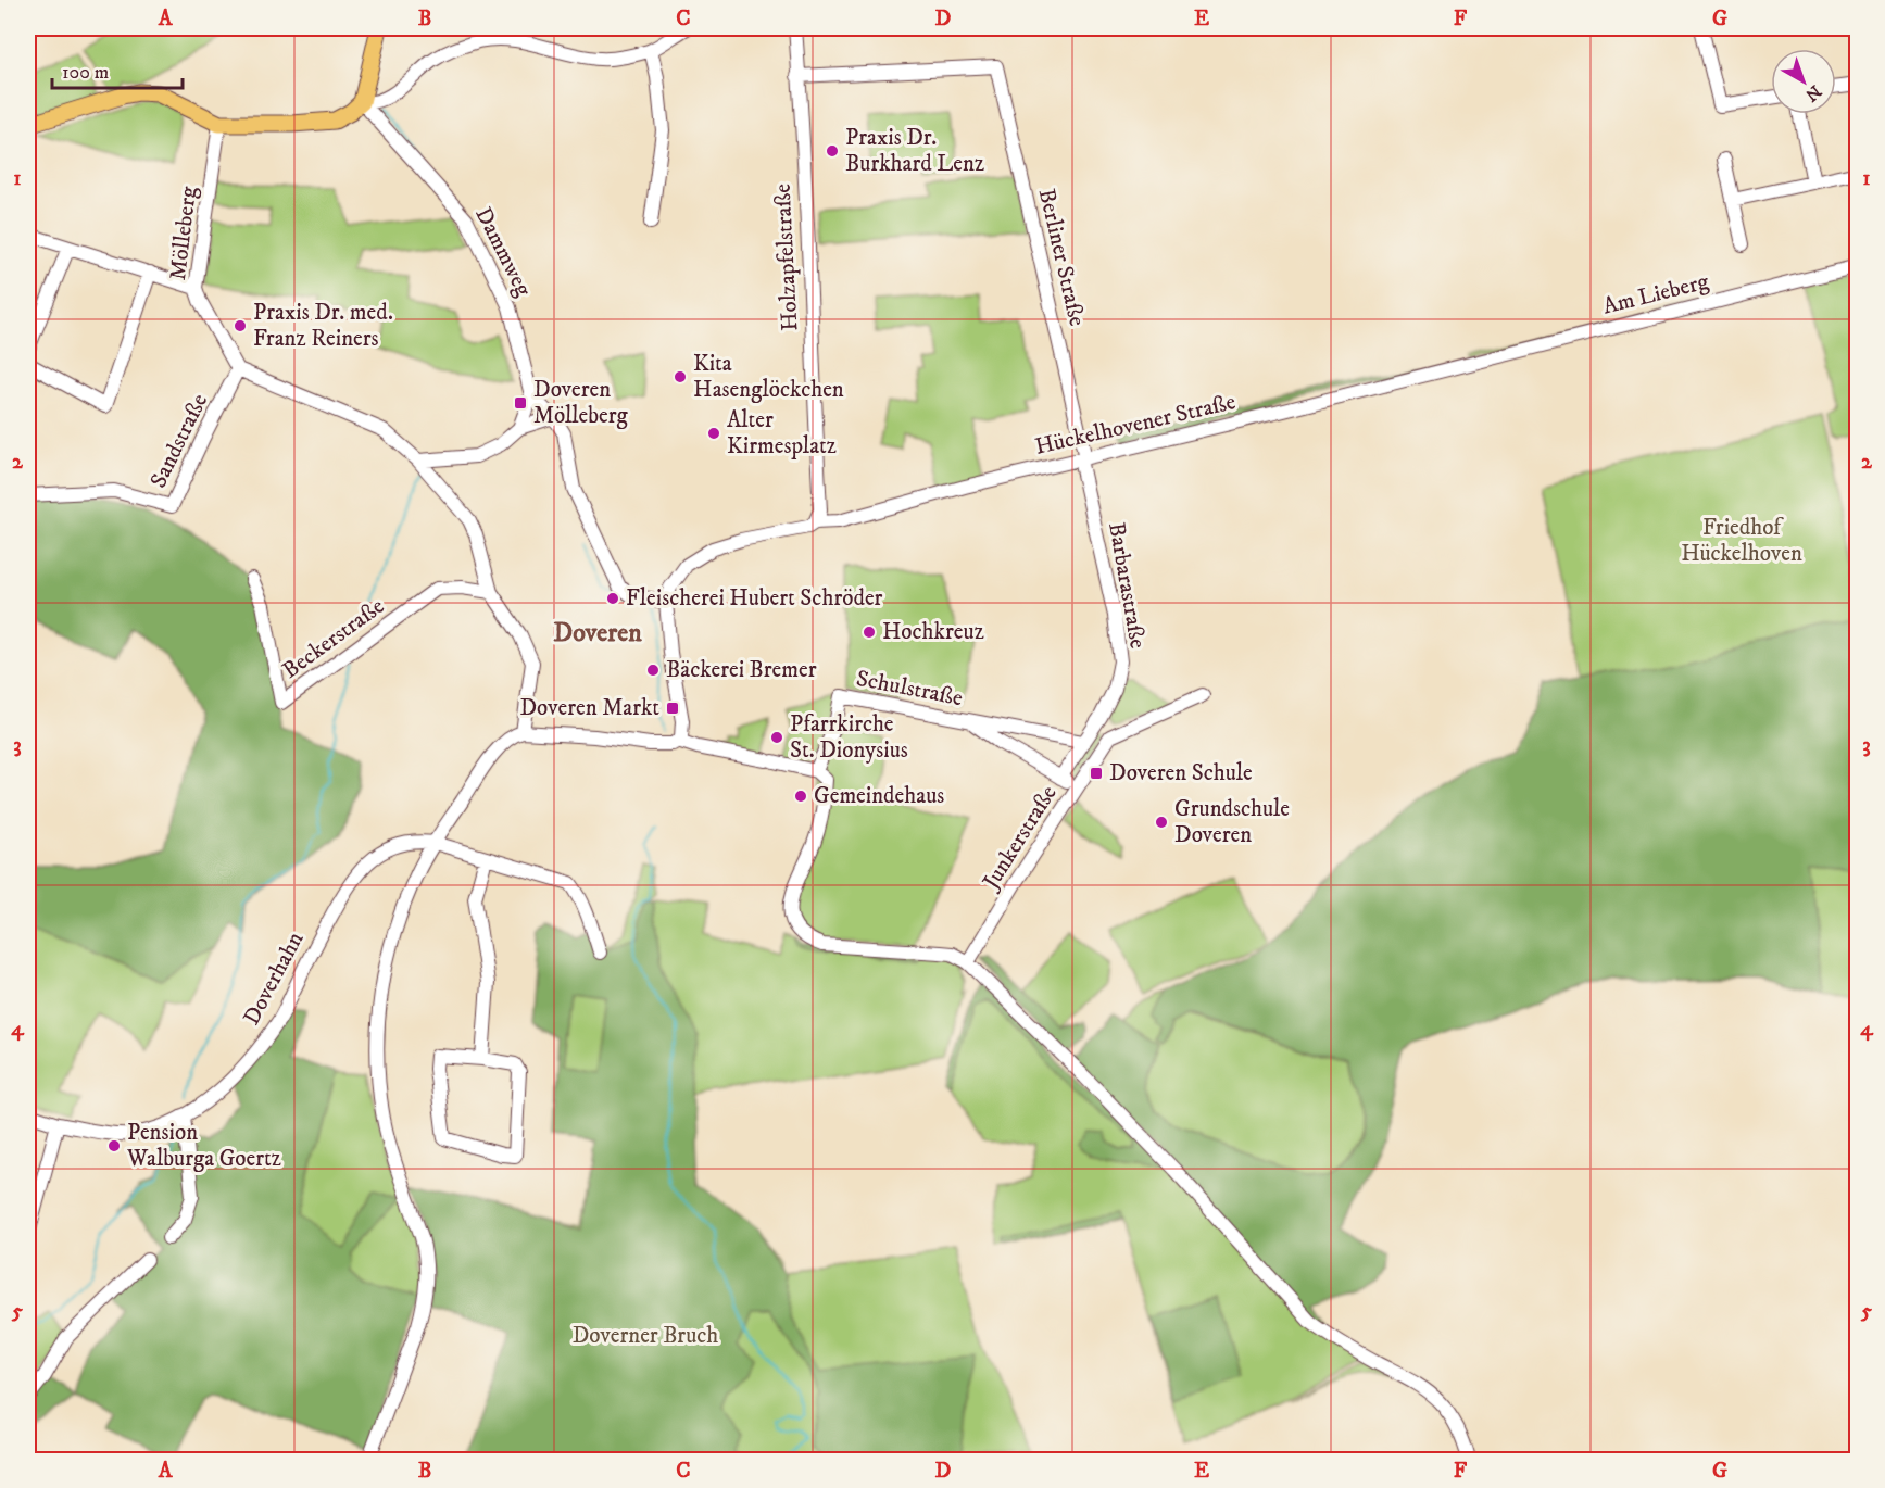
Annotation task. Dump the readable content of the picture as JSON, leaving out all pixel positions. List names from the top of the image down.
{
  "streets": {
    "street": [
      "Mölleberg",
      "Dammweg",
      "Holzapfelstraße",
      "Berliner Straße",
      "Am Lieberg",
      "Hückelhovener Straße",
      "Sandstraße",
      "Barbarastraße",
      "Beckerstraße",
      "Schulstraße",
      "Junkerstraße",
      "Doverhahn"
    ]
  },
  "crossings": [
    ["Mölleberg", "Sandstraße"],
    ["Holzapfelstraße", "Berliner Straße"],
    ["Holzapfelstraße", "Hückelhovener Straße"],
    ["Berliner Straße", "Hückelhovener Straße"],
    ["Berliner Straße", "Barbarastraße"],
    ["Am Lieberg", "Hückelhovener Straße"],
    ["Hückelhovener Straße", "Barbarastraße"],
    ["Barbarastraße", "Schulstraße"],
    ["Schulstraße", "Junkerstraße"]
  ],
  "districts": ["Doveren"],
  "parks": ["Friedhof Hückelhoven", "Doverner Bruch"],
  "places": {
    "other": [
      "Praxis Dr. Burkhard Lenz",
      "Praxis Dr. med. Franz Reiners",
      "Kita Hasenglöckchen",
      "Alter Kirmesplatz",
      "Fleischerei Hubert Schröder",
      "Hochkreuz",
      "Bäckerei Bremer",
      "Pfarrkirche St. Dionysius",
      "Gemeindehaus",
      "Grundschule Doveren",
      "Pension Walburga Goertz"
    ],
    "transit": ["Doveren Mölleberg", "Doveren Markt", "Doveren Schule"]
  },
  "scale_bar": "100 m",
  "north": "bottom right",
  "grid": {
    "columns": [
      "A",
      "B",
      "C",
      "D",
      "E",
      "F",
      "G"
    ],
    "rows": [
      "1",
      "2",
      "3",
      "4",
      "5"
    ]
  }
}
